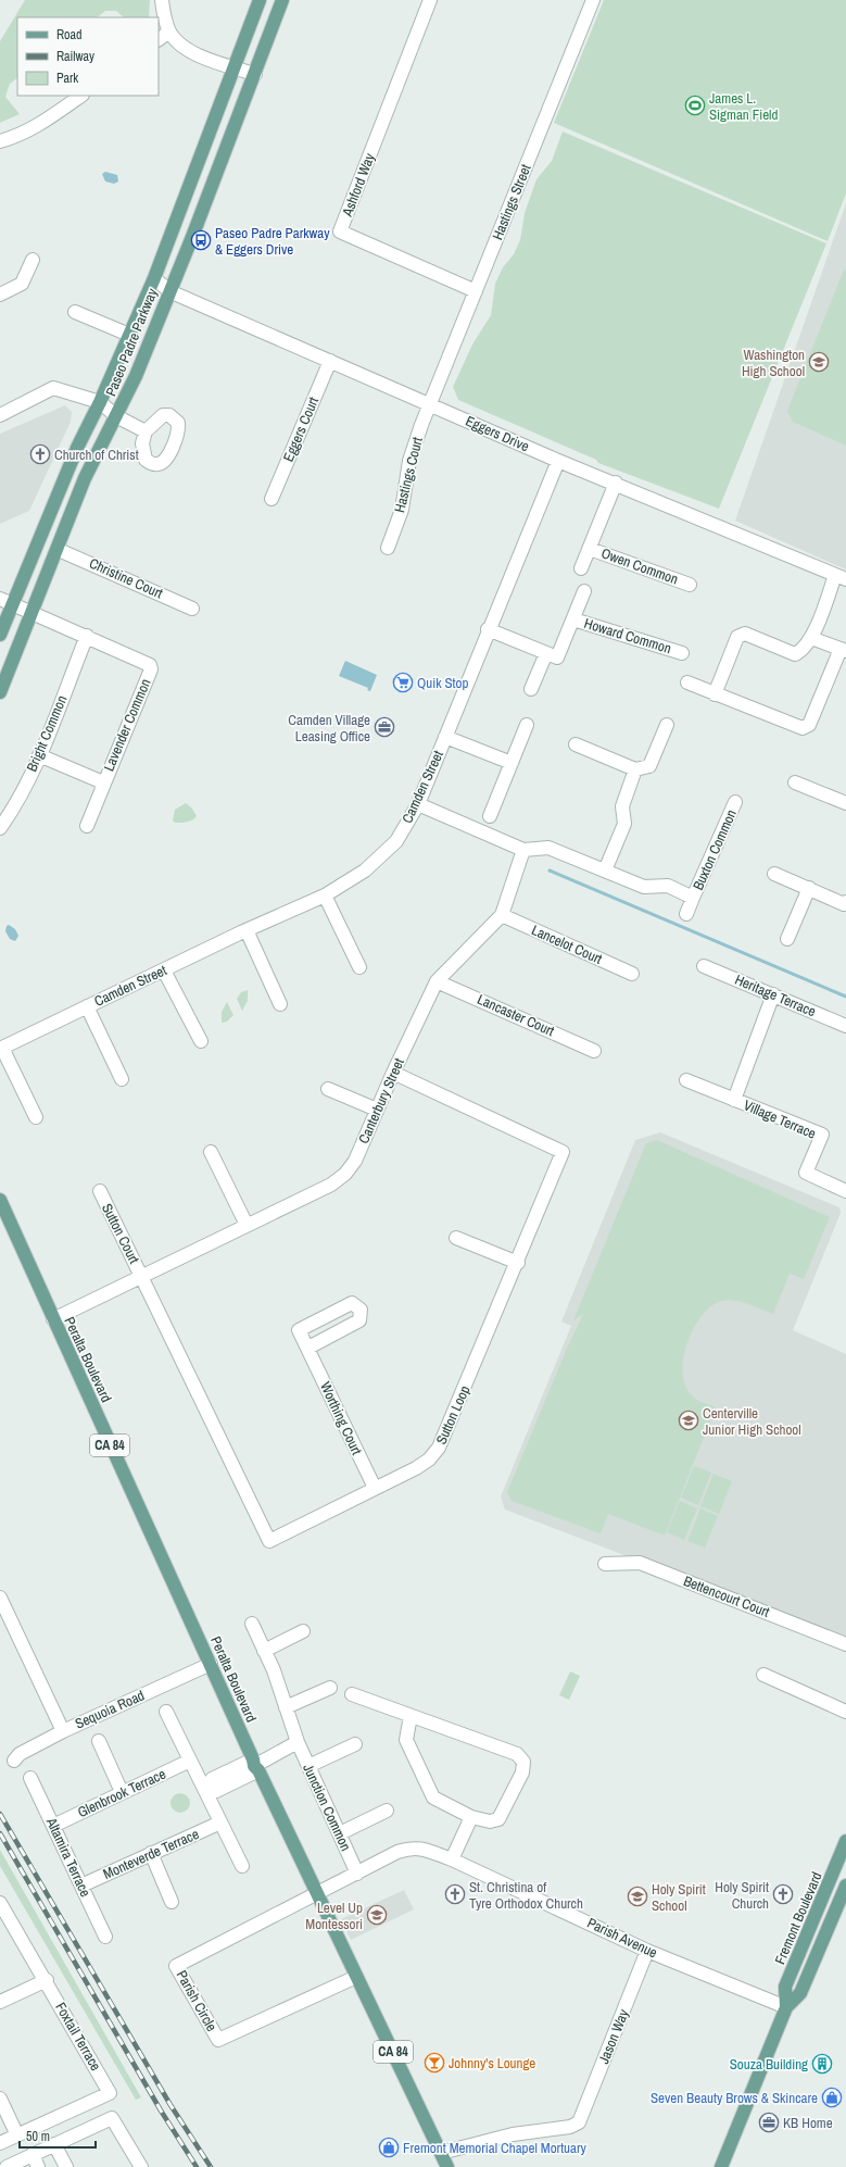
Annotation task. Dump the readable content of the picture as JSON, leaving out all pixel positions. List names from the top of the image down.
{
  "streets": {
    "main road": [
      "Paseo Padre Parkway",
      "Peralta Boulevard",
      "CA 84",
      "Fremont Boulevard"
    ],
    "street": [
      "Ashford Way",
      "Hastings Street",
      "Eggers Court",
      "Eggers Drive",
      "Hastings Court",
      "Owen Common",
      "Christine Court",
      "Howard Common",
      "Lavender Common",
      "Bright Common",
      "Camden Street",
      "Buxton Common",
      "Lancelot Court",
      "Heritage Terrace",
      "Lancaster Court",
      "Canterbury Street",
      "Village Terrace",
      "Sutton Court",
      "Sutton Loop",
      "Worthing Court",
      "Bettencourt Court",
      "Sequoia Road",
      "Glenbrook Terrace",
      "Junction Common",
      "Monteverde Terrace",
      "Altamira Terrace",
      "Parish Avenue",
      "Parish Circle",
      "Foxtail Terrace",
      "Jason Way"
    ]
  },
  "crossings": [
    ["Ashford Way", "Hastings Street"],
    ["Hastings Street", "Eggers Drive"],
    ["Hastings Street", "Hastings Court"],
    ["Paseo Padre Parkway", "Eggers Drive"],
    ["Paseo Padre Parkway", "Christine Court"],
    ["Eggers Court", "Eggers Drive"],
    ["Eggers Drive", "Hastings Court"],
    ["Eggers Drive", "Owen Common"],
    ["Eggers Drive", "Camden Street"],
    ["Lavender Common", "Bright Common"],
    ["Buxton Common", "Canterbury Street"],
    ["Lancelot Court", "Canterbury Street"],
    ["Lancaster Court", "Canterbury Street"],
    ["Canterbury Street", "Sutton Court"],
    ["Canterbury Street", "Peralta Boulevard"],
    ["Canterbury Street", "Sutton Loop"],
    ["Sutton Court", "Sutton Loop"],
    ["Peralta Boulevard", "Sequoia Road"],
    ["Peralta Boulevard", "Parish Avenue"],
    ["Peralta Boulevard", "Parish Circle"],
    ["Peralta Boulevard", "Jason Way"],
    ["Sutton Loop", "Worthing Court"],
    ["Glenbrook Terrace", "Altamira Terrace"],
    ["Junction Common", "Parish Avenue"],
    ["Monteverde Terrace", "Altamira Terrace"],
    ["Fremont Boulevard", "Parish Avenue"],
    ["Parish Avenue", "Parish Circle"],
    ["Parish Avenue", "Jason Way"]
  ],
  "places": {
    "sports": ["James L. Sigman Field"],
    "bus stop": ["Paseo Padre Parkway & Eggers Drive"],
    "school or university": [
      "Washington High School",
      "Centerville Junior High School",
      "Holy Spirit School",
      "Level Up Montessori"
    ],
    "church": ["Church of Christ", "St. Christina of Tyre Orthodox Church", "Holy Spirit Church"],
    "supermarket": ["Quik Stop"],
    "office": ["Camden Village Leasing Office", "KB Home"],
    "bar": ["Johnny's Lounge"],
    "building": ["Souza Building"],
    "shop": ["Seven Beauty Brows & Skincare", "Fremont Memorial Chapel Mortuary"]
  },
  "legend": ["Road", "Railway", "Park"],
  "scale_bar": "50 m"
}
